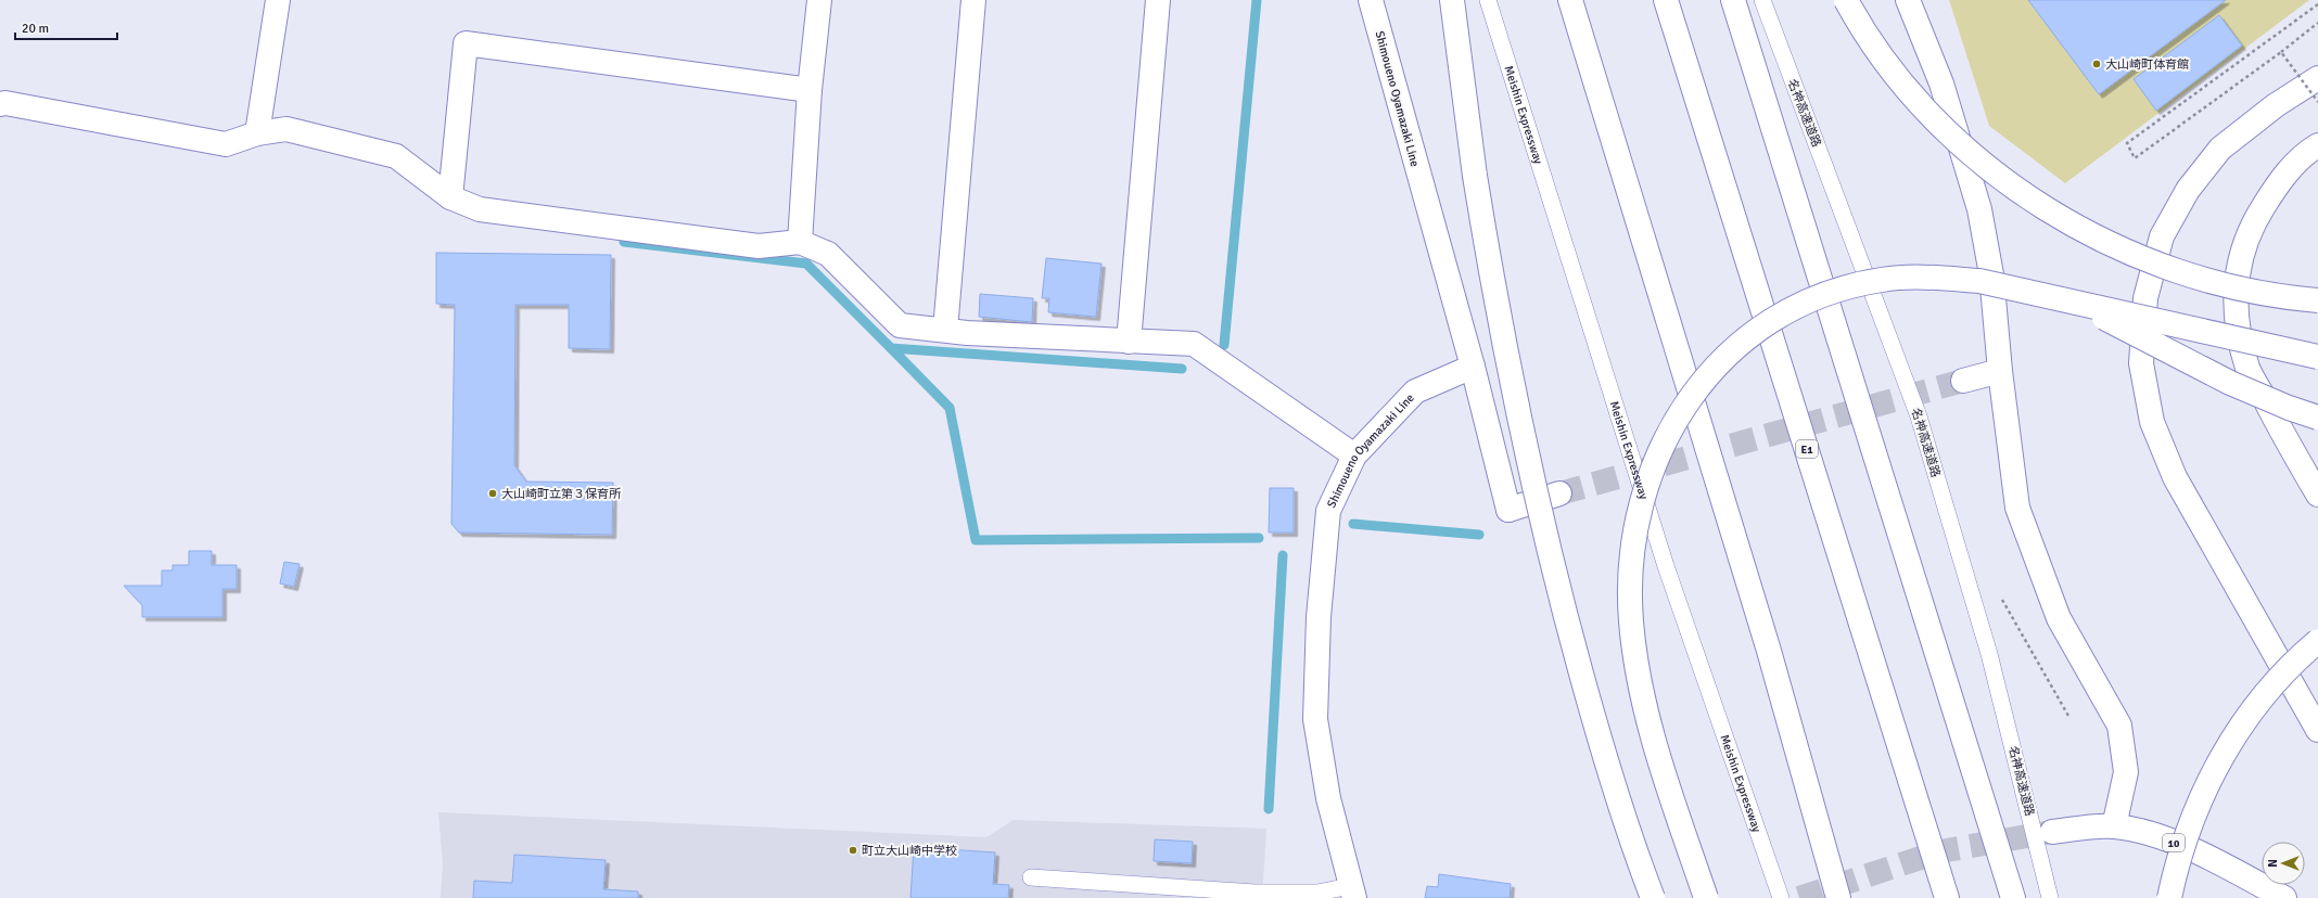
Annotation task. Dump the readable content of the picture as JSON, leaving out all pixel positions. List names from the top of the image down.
{
  "streets": {
    "main road": ["Shimoueno Oyamazaki Line", "E1", "10"],
    "lane": ["名神高速道路", "Meishin Expressway"]
  },
  "places": ["大山崎町体育館", "大山崎町立第３保育所", "町立大山崎中学校"],
  "scale_bar": "20 m",
  "north": "left"
}
